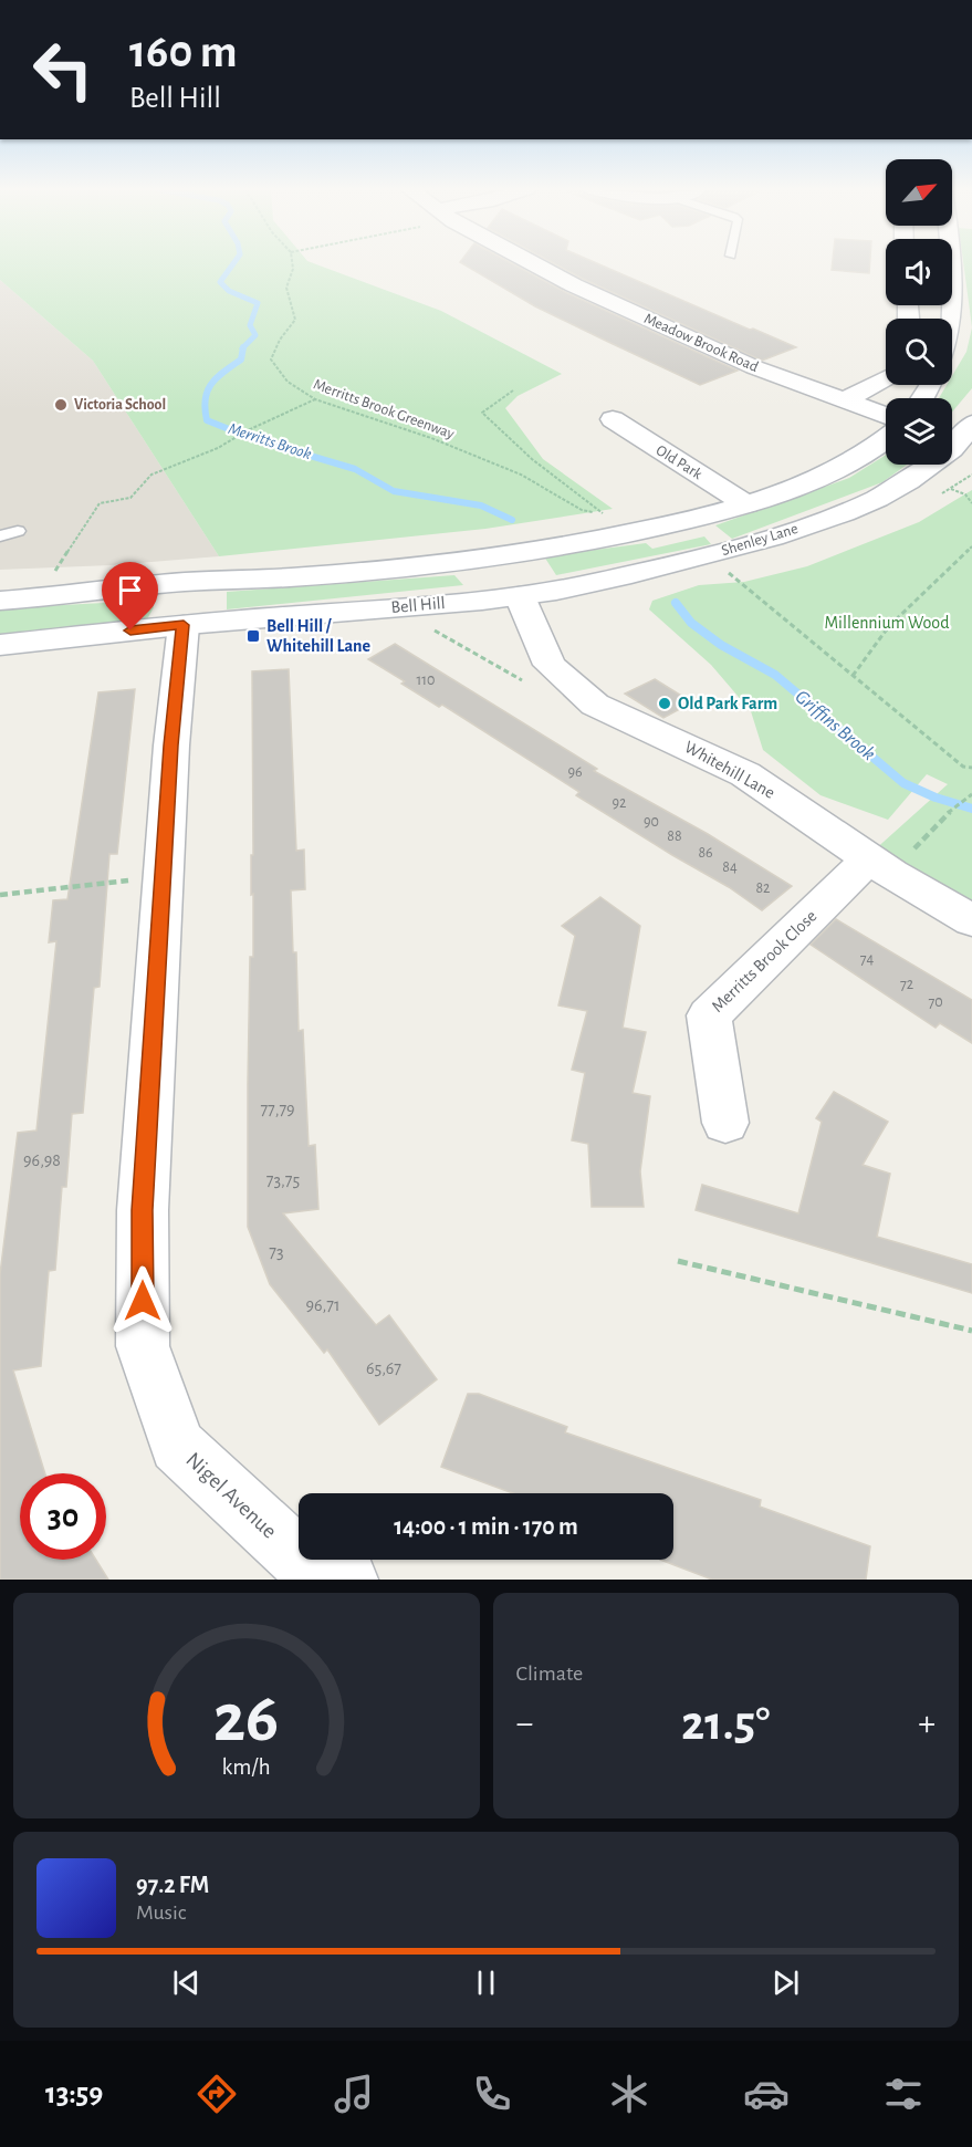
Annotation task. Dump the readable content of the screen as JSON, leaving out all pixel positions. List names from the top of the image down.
{
  "streets": {
    "street": [
      "Meadow Brook Road",
      "Old Park",
      "Shenley Lane",
      "Bell Hill",
      "Whitehill Lane",
      "Merritts Brook Close",
      "Nigel Avenue"
    ],
    "path": ["Merritts Brook Greenway"]
  },
  "crossings": [
    ["Shenley Lane", "Bell Hill"],
    ["Shenley Lane", "Whitehill Lane"],
    ["Bell Hill", "Whitehill Lane"],
    ["Bell Hill", "Nigel Avenue"],
    ["Whitehill Lane", "Merritts Brook Close"]
  ],
  "water": ["Merritts Brook", "Griffins Brook"],
  "parks": ["Millennium Wood"],
  "places": {
    "other": ["Victoria School", "Old Park Farm"],
    "transit": ["Bell Hill / Whitehill Lane"]
  },
  "house_numbers": [
    "110",
    "96",
    "92",
    "90",
    "88",
    "86",
    "84",
    "82",
    "74",
    "72",
    "70",
    "77,79",
    "96,98",
    "73,75",
    "73",
    "96,71",
    "65,67"
  ],
  "north": "top right",
  "page": {
    "turn": ["160 m", "Bell Hill"],
    "limit": "30",
    "trip": "14:00 · 1 min · 170 m",
    "tile": "Climate",
    "heat": ["−", "21.5°", "+"],
    "song": ["97.2 FM", "Music"],
    "tabs": "13:59",
    "gauge": ["26", "km/h"]
  }
}
